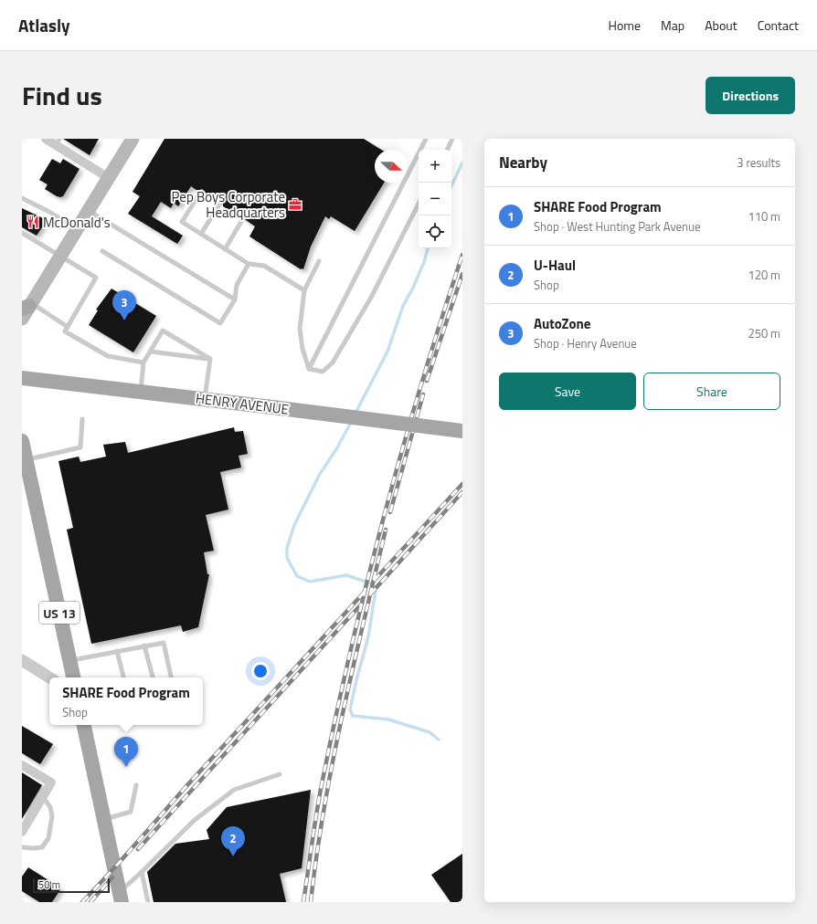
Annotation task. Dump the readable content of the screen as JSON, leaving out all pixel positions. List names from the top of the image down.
{
  "streets": {
    "main road": ["HENRY AVENUE", "US 13"]
  },
  "places": {
    "office": ["Pep Boys Corporate Headquarters"],
    "restaurant": ["McDonald's"]
  },
  "scale_bar": "50 m",
  "north": "right",
  "page": {
    "header": "Atlasly",
    "nav": [
      "Home",
      "Map",
      "About",
      "Contact"
    ],
    "title": "Find us",
    "buttons": [
      "Directions",
      ["Save", "Share"]
    ],
    "heading": ["Nearby", "3 results"],
    "map_buttons": ["+", "−"],
    "list": [
      {
        "mark": "1",
        "name": "SHARE Food Program",
        "note": "Shop · West Hunting Park Avenue",
        "value": "110 m"
      },
      {
        "mark": "2",
        "name": "U-Haul",
        "note": "Shop",
        "value": "120 m"
      },
      {
        "mark": "3",
        "name": "AutoZone",
        "note": "Shop · Henry Avenue",
        "value": "250 m"
      }
    ],
    "pins": ["3", "1", "2"],
    "popup": ["SHARE Food Program", "Shop"],
    "scale": "50 m"
  }
}
